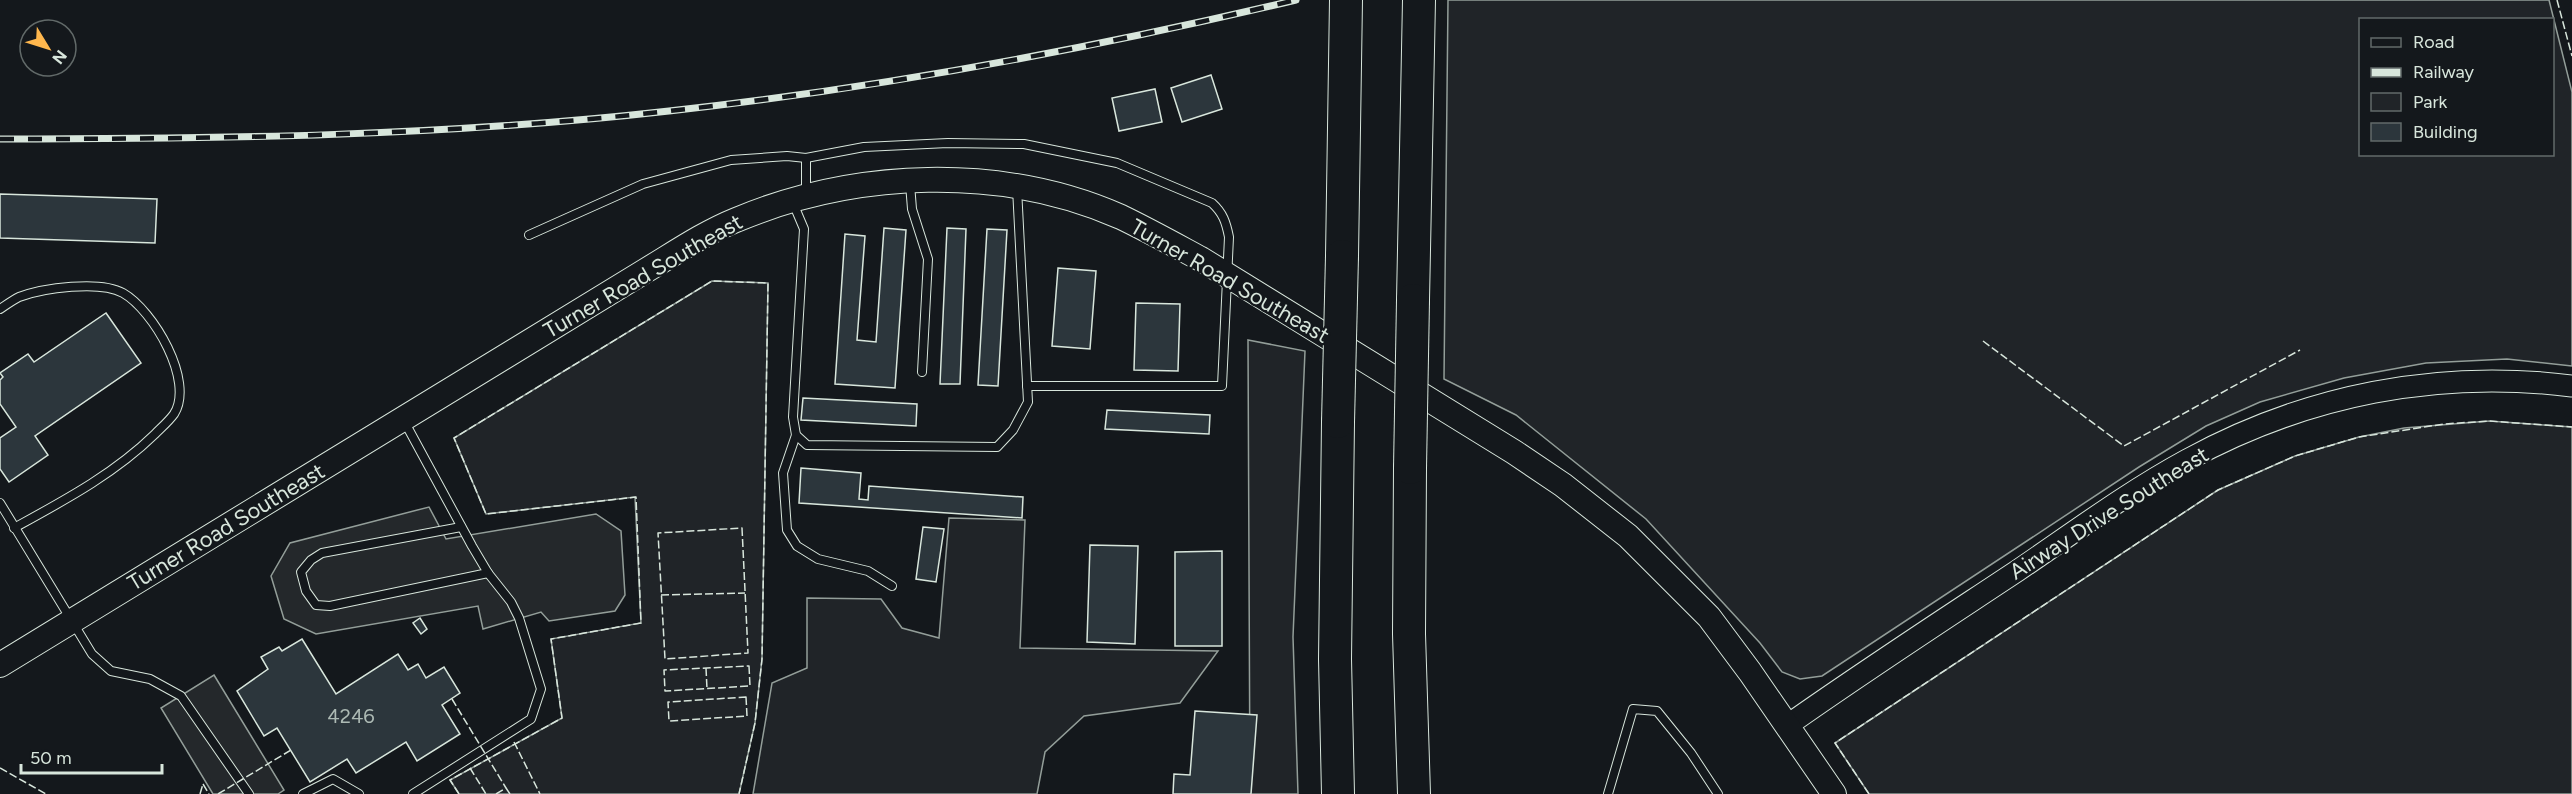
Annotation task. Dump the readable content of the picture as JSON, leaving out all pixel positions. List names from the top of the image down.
{
  "streets": {
    "main road": ["Turner Road Southeast"],
    "street": ["Airway Drive Southeast"]
  },
  "crossings": [
    ["Turner Road Southeast", "Airway Drive Southeast"]
  ],
  "house_numbers": ["4246"],
  "legend": [
    "Road",
    "Railway",
    "Park",
    "Building"
  ],
  "scale_bar": "50 m",
  "north": "bottom right"
}
